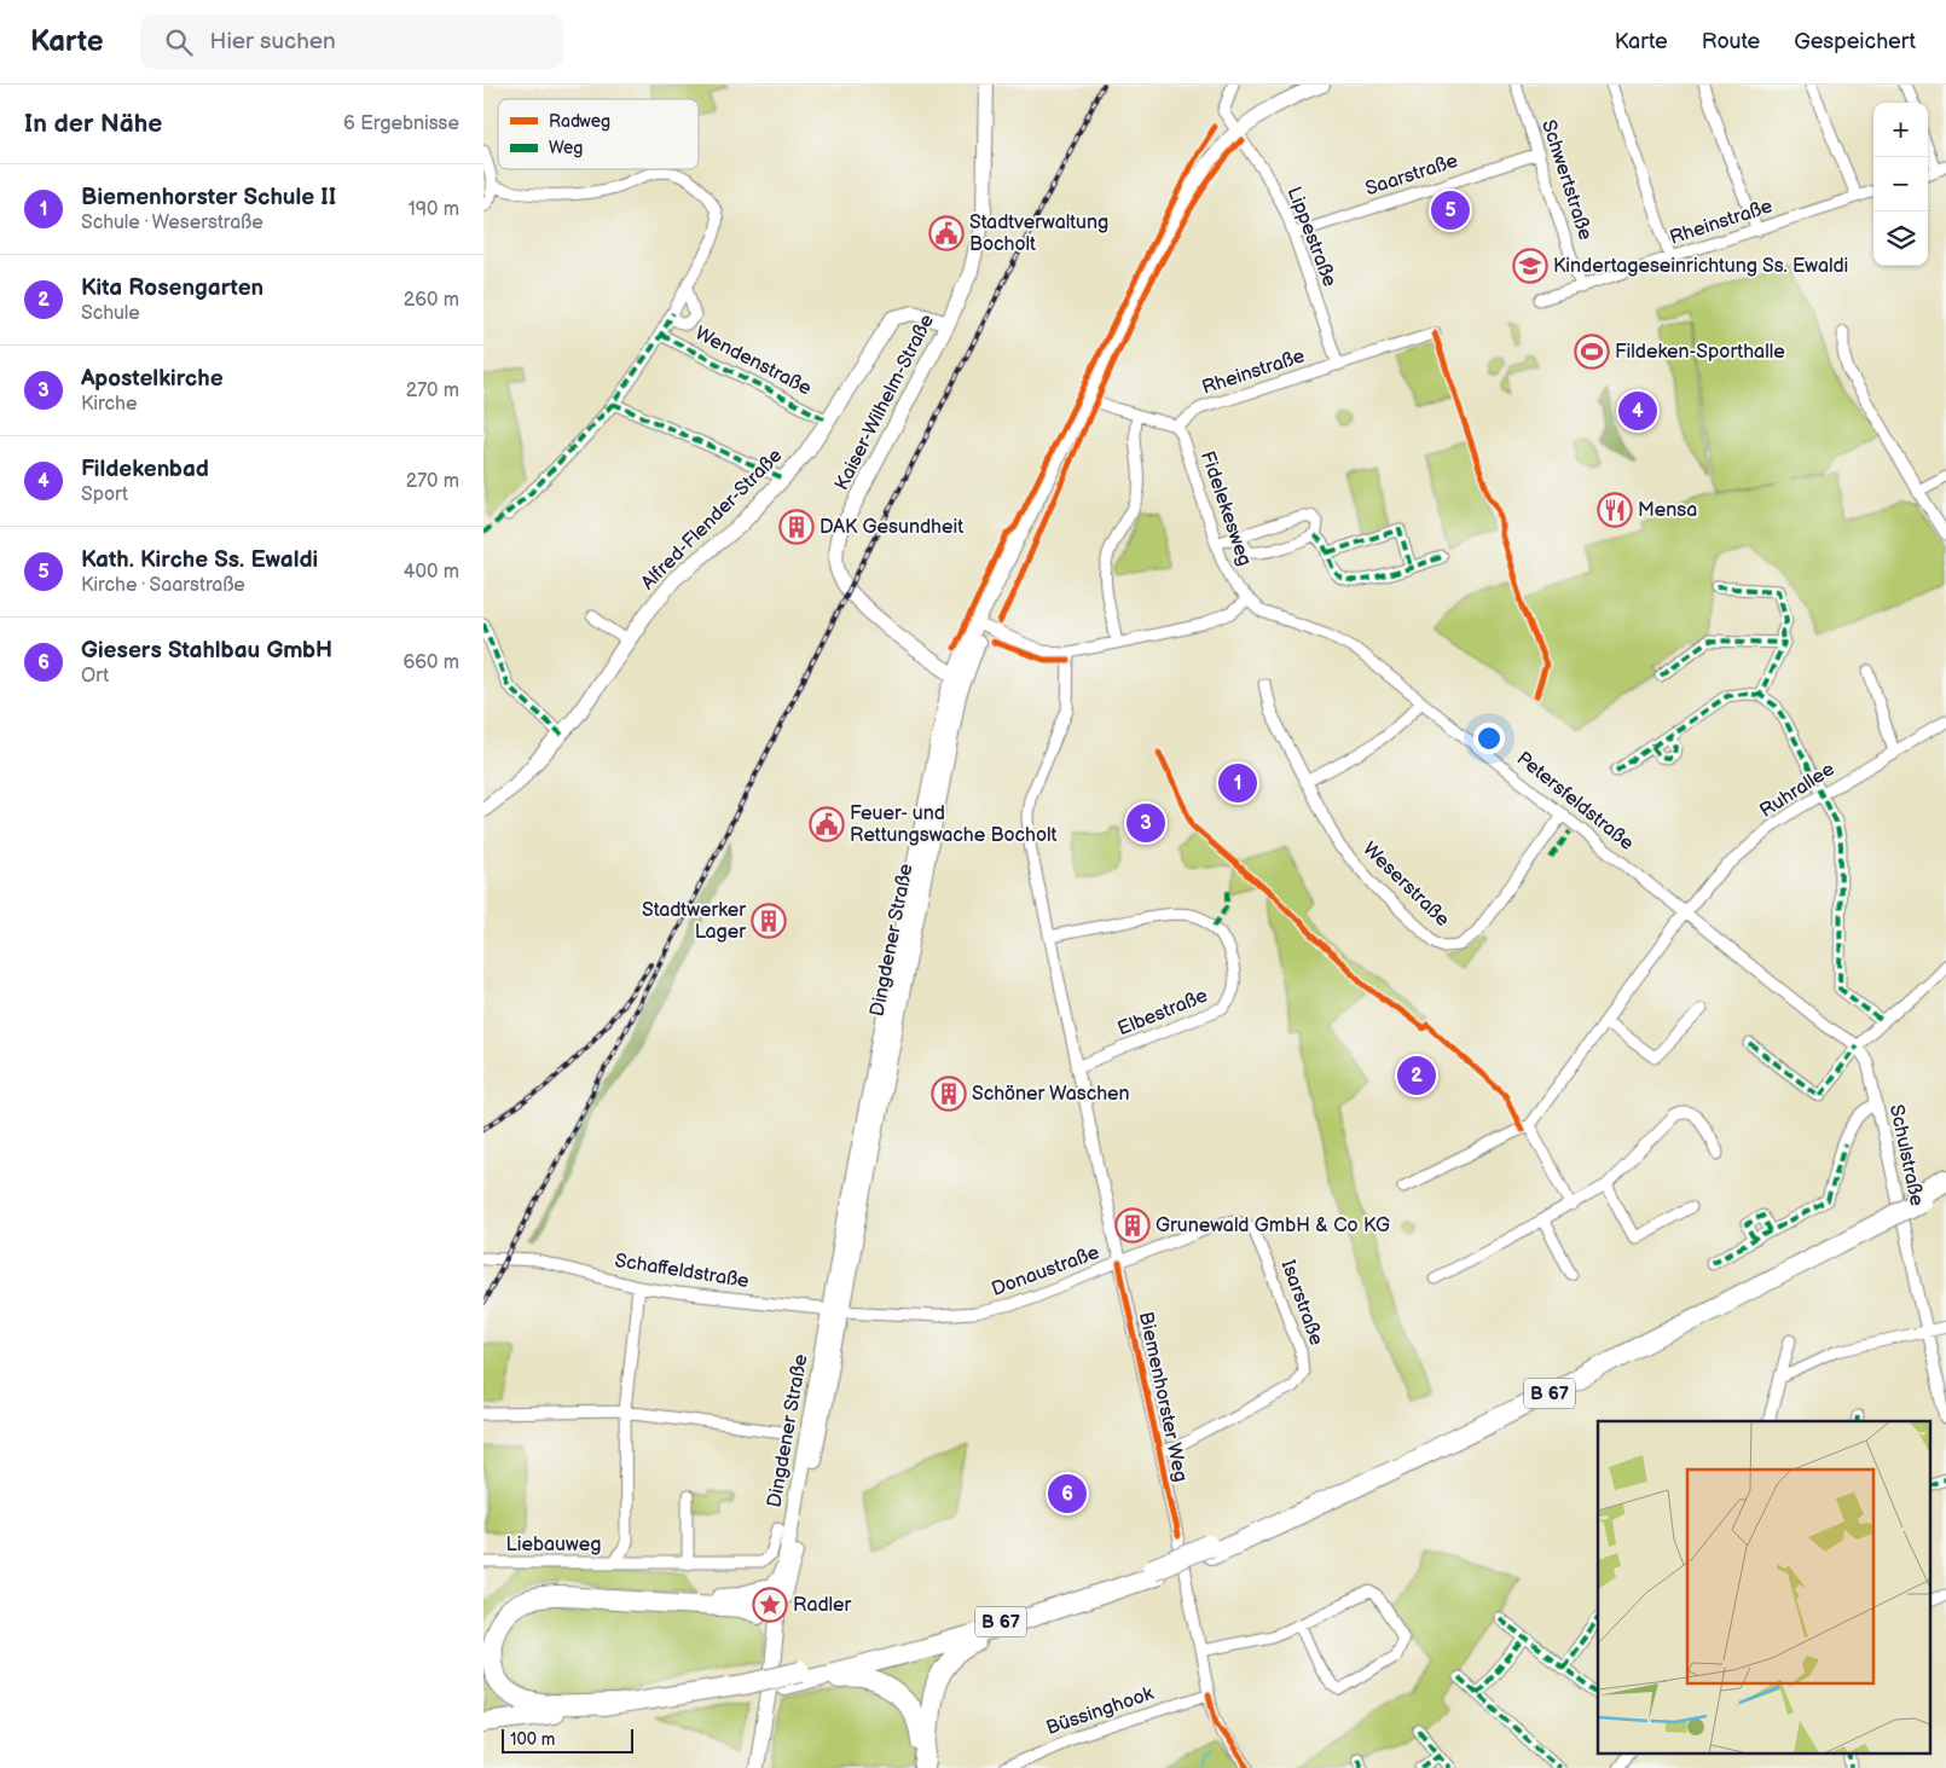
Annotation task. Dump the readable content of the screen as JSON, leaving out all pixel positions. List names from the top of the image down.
{
  "streets": {
    "highway": ["B 67"],
    "main road": ["Kaiser-Wilhelm-Straße", "Alfred-Flender-Straße", "Dingdener Straße"],
    "street": [
      "Saarstraße",
      "Schwertstraße",
      "Rheinstraße",
      "Lippestraße",
      "Wendenstraße",
      "Fidelekesweg",
      "Ruhrallee",
      "Petersfeldstraße",
      "Weserstraße",
      "Elbestraße",
      "Schulstraße",
      "Schaffeldstraße",
      "Donaustraße",
      "Isarstraße",
      "Biemenhorster Weg",
      "Liebauweg",
      "Büssinghook"
    ]
  },
  "crossings": [
    ["Saarstraße", "Schwertstraße"],
    ["Saarstraße", "Lippestraße"],
    ["Schwertstraße", "Rheinstraße"],
    ["Rheinstraße", "Lippestraße"],
    ["Rheinstraße", "Fidelekesweg"],
    ["Wendenstraße", "Alfred-Flender-Straße"],
    ["Kaiser-Wilhelm-Straße", "Alfred-Flender-Straße"],
    ["Kaiser-Wilhelm-Straße", "Dingdener Straße"],
    ["Fidelekesweg", "Petersfeldstraße"],
    ["Ruhrallee", "Petersfeldstraße"],
    ["Petersfeldstraße", "Weserstraße"],
    ["Petersfeldstraße", "Schulstraße"],
    ["Dingdener Straße", "Schaffeldstraße"],
    ["Dingdener Straße", "Donaustraße"],
    ["Elbestraße", "Biemenhorster Weg"],
    ["Schaffeldstraße", "Donaustraße"],
    ["Schaffeldstraße", "Liebauweg"],
    ["Donaustraße", "Isarstraße"],
    ["Donaustraße", "Biemenhorster Weg"],
    ["Isarstraße", "Biemenhorster Weg"],
    ["Biemenhorster Weg", "Büssinghook"]
  ],
  "places": {
    "public building": ["Stadtverwaltung Bocholt", "Feuer- und Rettungswache Bocholt"],
    "school or university": ["Kindertageseinrichtung Ss. Ewaldi"],
    "sports": ["Fildeken-Sporthalle"],
    "restaurant": ["Mensa"],
    "building": [
      "DAK Gesundheit",
      "Stadtwerker Lager",
      "Schöner Waschen",
      "Grunewald GmbH & Co KG"
    ],
    "place": ["Radler"]
  },
  "legend": ["Radweg", "Weg"],
  "scale_bar": "100 m",
  "page": {
    "header": "Karte",
    "search": "Hier suchen",
    "nav": ["Karte", "Route", "Gespeichert"],
    "heading": ["In der Nähe", "6 Ergebnisse"],
    "map_buttons": ["+", "−"],
    "list": [
      {
        "mark": "1",
        "name": "Biemenhorster Schule II",
        "note": "Schule · Weserstraße",
        "value": "190 m"
      },
      {
        "mark": "2",
        "name": "Kita Rosengarten",
        "note": "Schule",
        "value": "260 m"
      },
      {
        "mark": "3",
        "name": "Apostelkirche",
        "note": "Kirche",
        "value": "270 m"
      },
      {
        "mark": "4",
        "name": "Fildekenbad",
        "note": "Sport",
        "value": "270 m"
      },
      {
        "mark": "5",
        "name": "Kath. Kirche Ss. Ewaldi",
        "note": "Kirche · Saarstraße",
        "value": "400 m"
      },
      {
        "mark": "6",
        "name": "Giesers Stahlbau GmbH",
        "note": "Ort",
        "value": "660 m"
      }
    ],
    "pins": [
      "5",
      "4",
      "1",
      "3",
      "2",
      "6"
    ],
    "scale": "100 m"
  }
}
